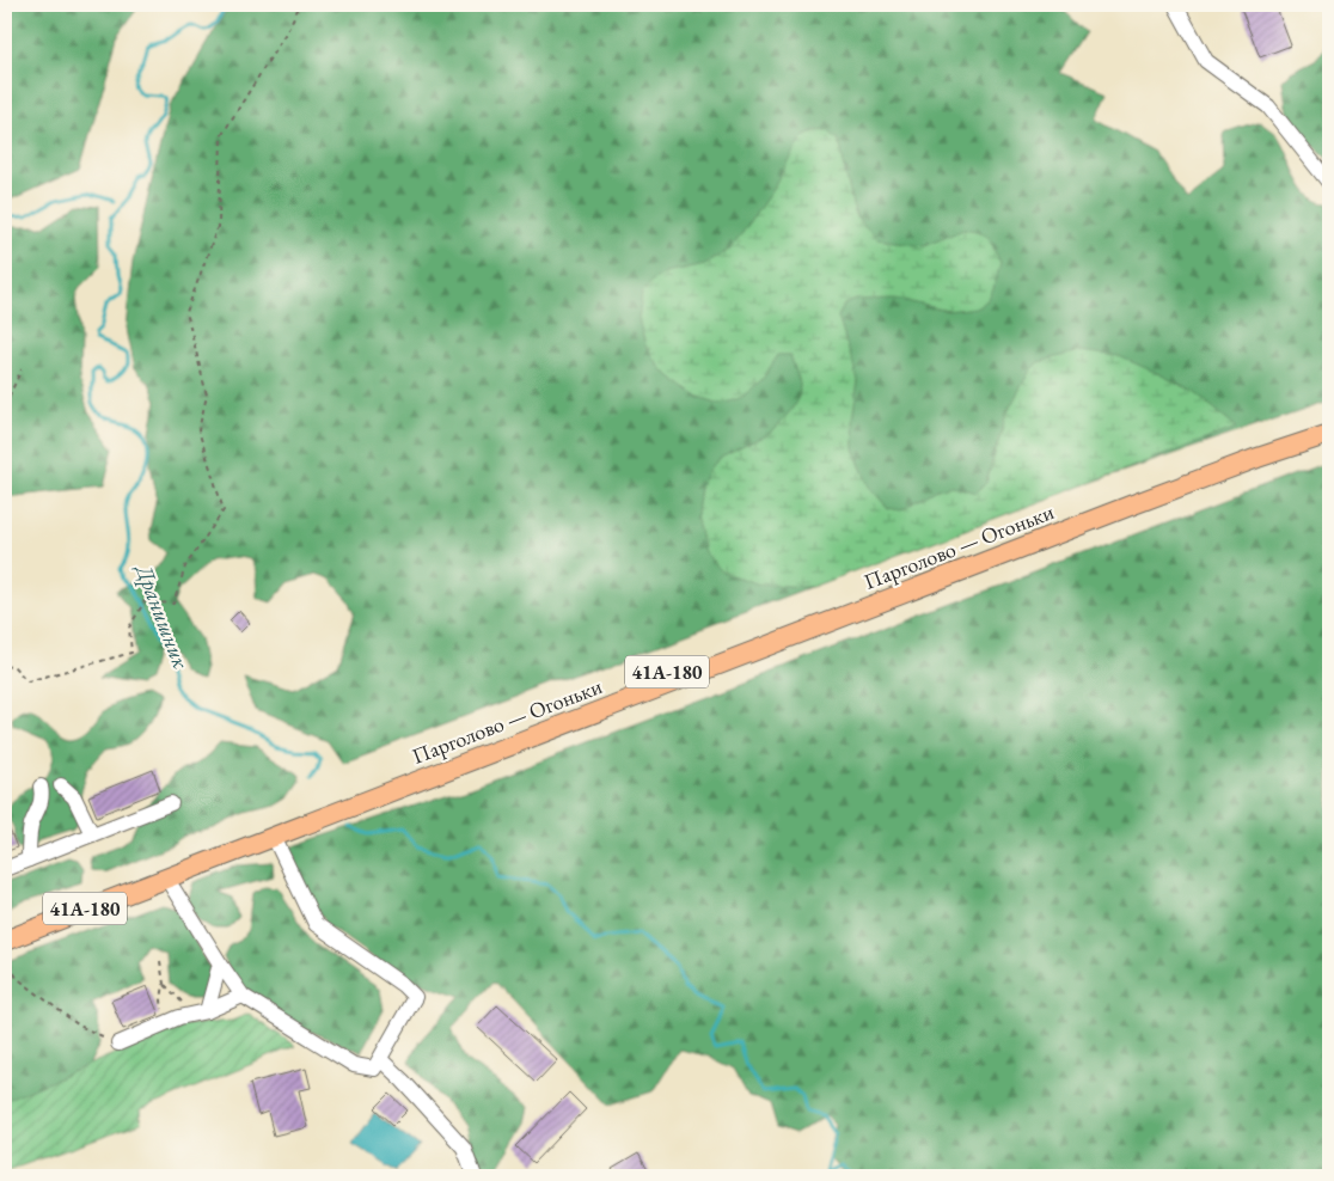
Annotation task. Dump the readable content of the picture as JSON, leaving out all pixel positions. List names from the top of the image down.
{
  "streets": {
    "main road": ["Парголово — Огоньки", "41А-180"]
  },
  "water": ["Дранишник"]
}
